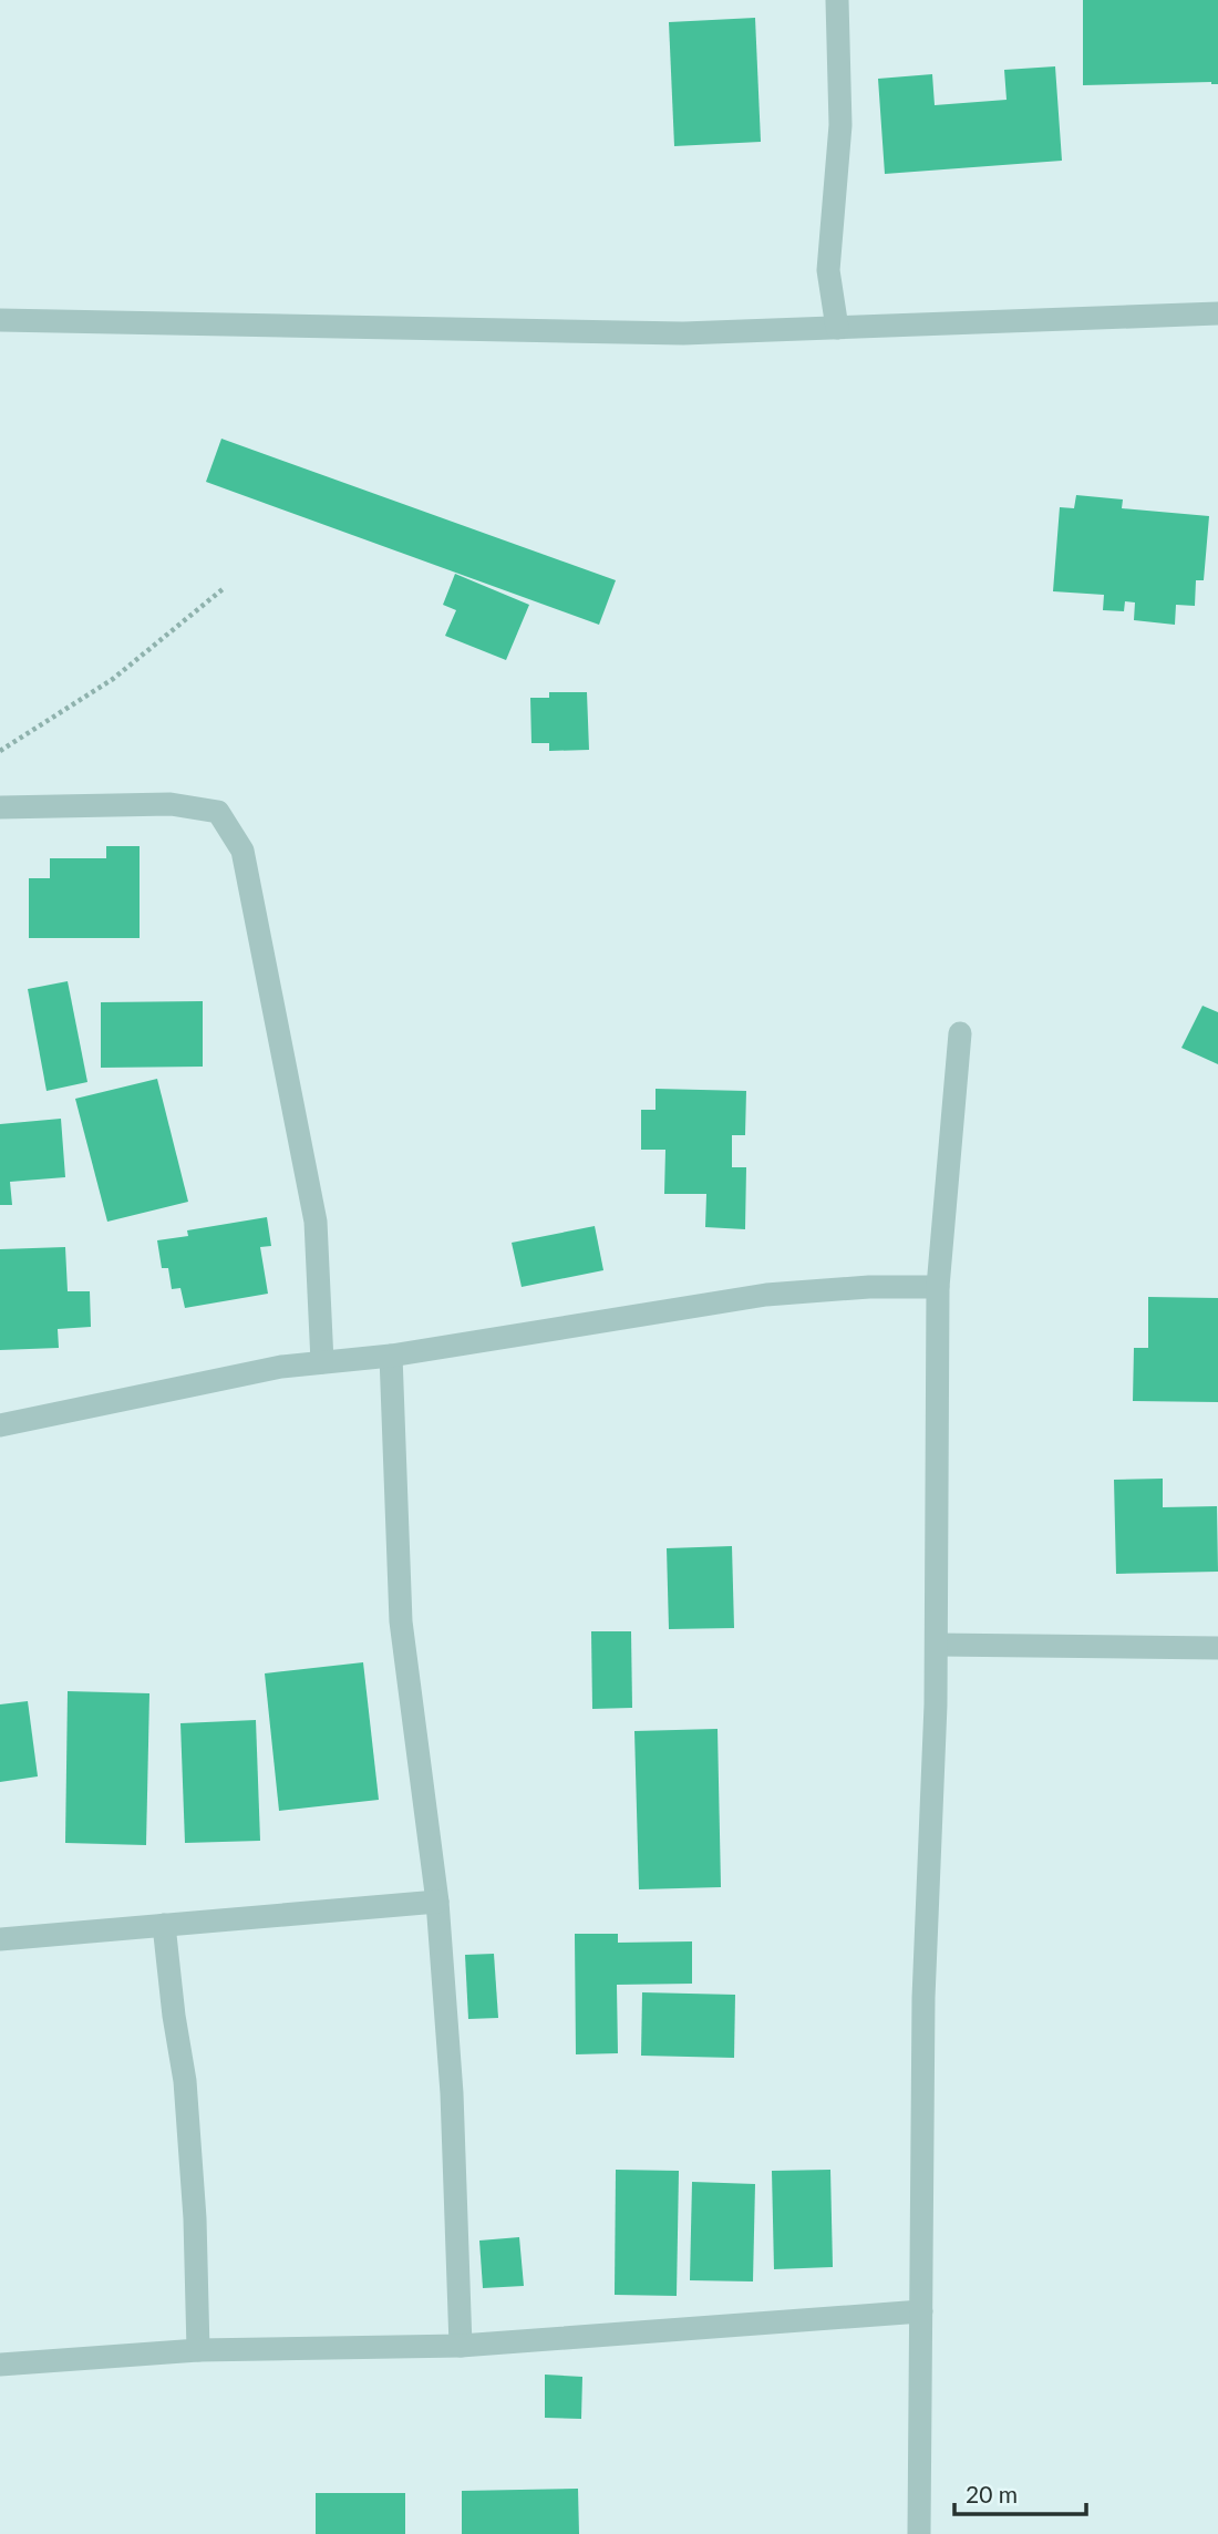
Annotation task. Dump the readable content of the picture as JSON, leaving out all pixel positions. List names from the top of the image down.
{
  "scale_bar": "20 m"
}
